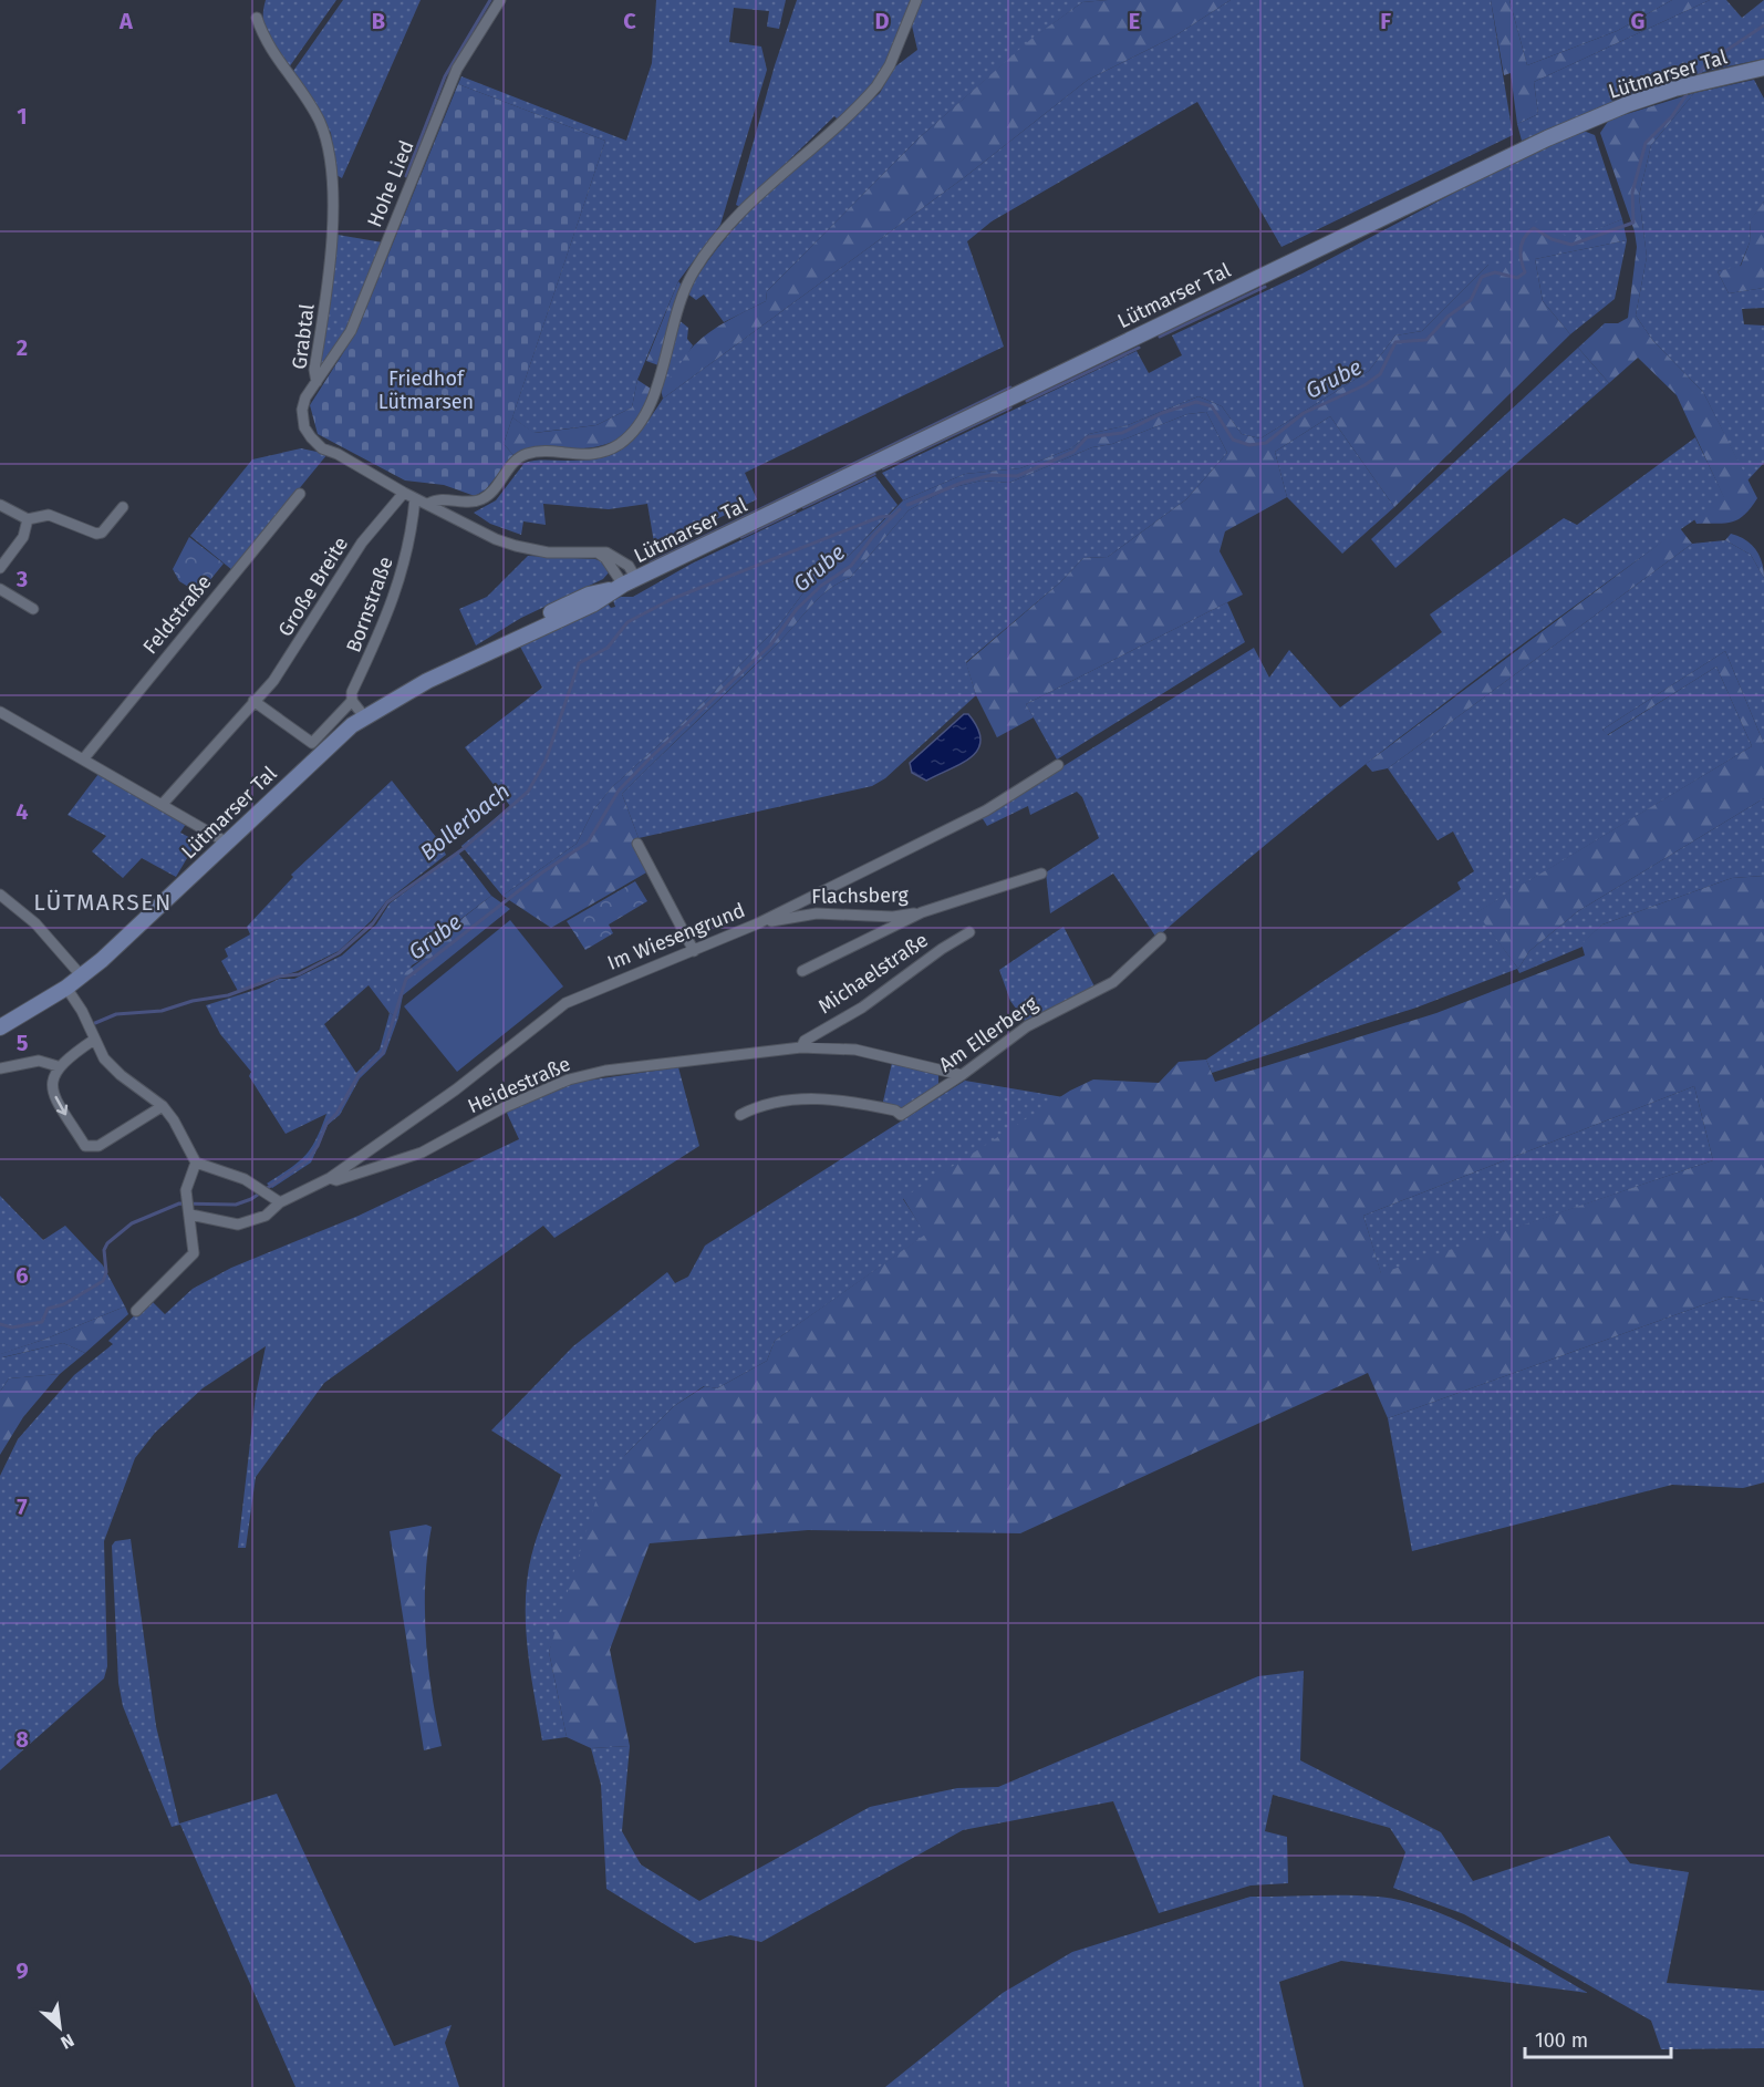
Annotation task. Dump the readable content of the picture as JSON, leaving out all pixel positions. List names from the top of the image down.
{
  "streets": {
    "main road": ["Lütmarser Tal"],
    "street": [
      "Hohe Lied",
      "Grabtal",
      "Große Breite",
      "Bornstraße",
      "Feldstraße",
      "Flachsberg",
      "Im Wiesengrund",
      "Michaelstraße",
      "Am Ellerberg",
      "Heidestraße"
    ]
  },
  "crossings": [
    ["Lütmarser Tal", "Grabtal"],
    ["Hohe Lied", "Grabtal"],
    ["Grabtal", "Große Breite"],
    ["Grabtal", "Bornstraße"],
    ["Flachsberg", "Im Wiesengrund"],
    ["Im Wiesengrund", "Heidestraße"],
    ["Michaelstraße", "Heidestraße"],
    ["Am Ellerberg", "Heidestraße"]
  ],
  "districts": ["LÜTMARSEN"],
  "water": ["Grube", "Bollerbach"],
  "parks": ["Friedhof Lütmarsen"],
  "scale_bar": "100 m",
  "north": "bottom right",
  "grid": {
    "columns": [
      "A",
      "B",
      "C",
      "D",
      "E",
      "F",
      "G"
    ],
    "rows": [
      "1",
      "2",
      "3",
      "4",
      "5",
      "6",
      "7",
      "8",
      "9"
    ]
  }
}
